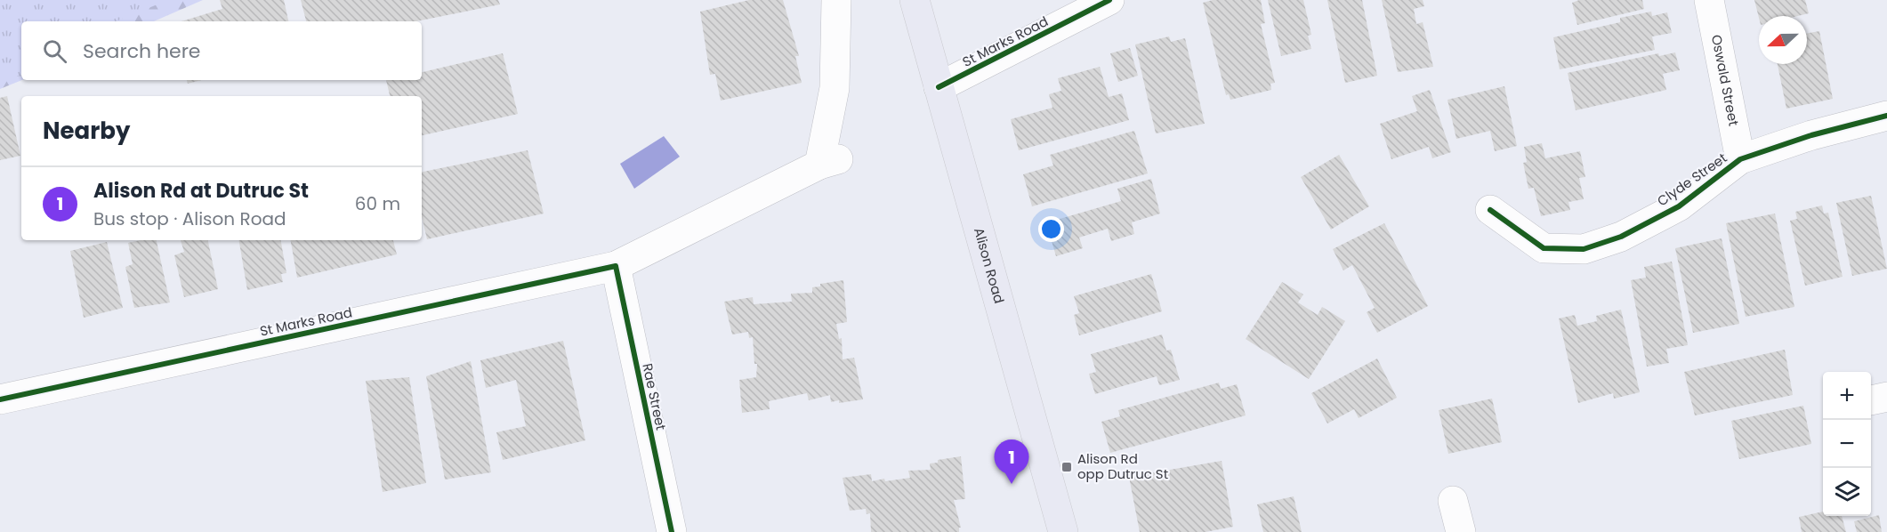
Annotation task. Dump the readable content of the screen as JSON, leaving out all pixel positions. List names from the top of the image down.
{
  "streets": {
    "main road": ["Alison Road"],
    "street": [
      "St Marks Road",
      "Oswald Street",
      "Clyde Street",
      "Rae Street"
    ]
  },
  "crossings": [
    ["St Marks Road", "Alison Road"],
    ["St Marks Road", "Rae Street"],
    ["Oswald Street", "Clyde Street"]
  ],
  "places": {
    "transit": ["Alison Rd opp Dutruc St"]
  },
  "north": "left",
  "page": {
    "search": "Search here",
    "heading": "Nearby",
    "list": [
      {
        "mark": "1",
        "name": "Alison Rd at Dutruc St",
        "note": "Bus stop · Alison Road",
        "value": "60 m"
      }
    ],
    "map_buttons": ["+", "−"],
    "pins": "1"
  }
}
